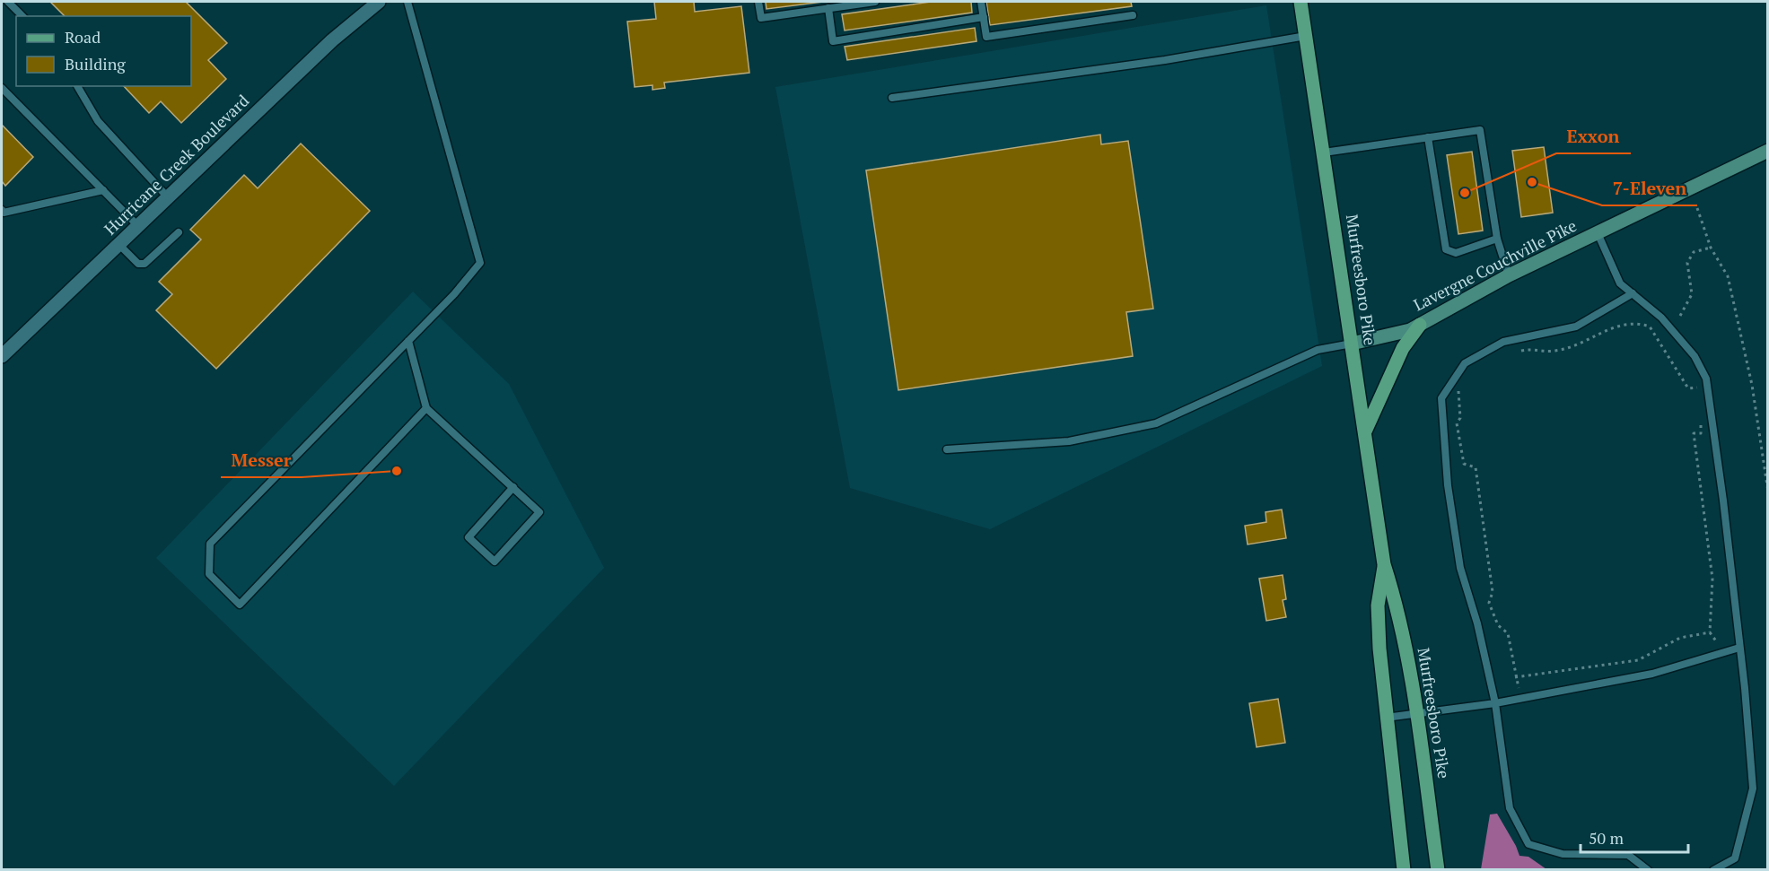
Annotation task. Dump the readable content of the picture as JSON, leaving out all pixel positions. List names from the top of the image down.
{
  "streets": {
    "main road": ["Murfreesboro Pike"],
    "street": ["Hurricane Creek Boulevard", "Lavergne Couchville Pike"]
  },
  "crossings": [
    ["Lavergne Couchville Pike", "Murfreesboro Pike"]
  ],
  "places": ["7-Eleven", "Exxon", "Messer"],
  "legend": ["Road", "Building"],
  "scale_bar": "50 m"
}
